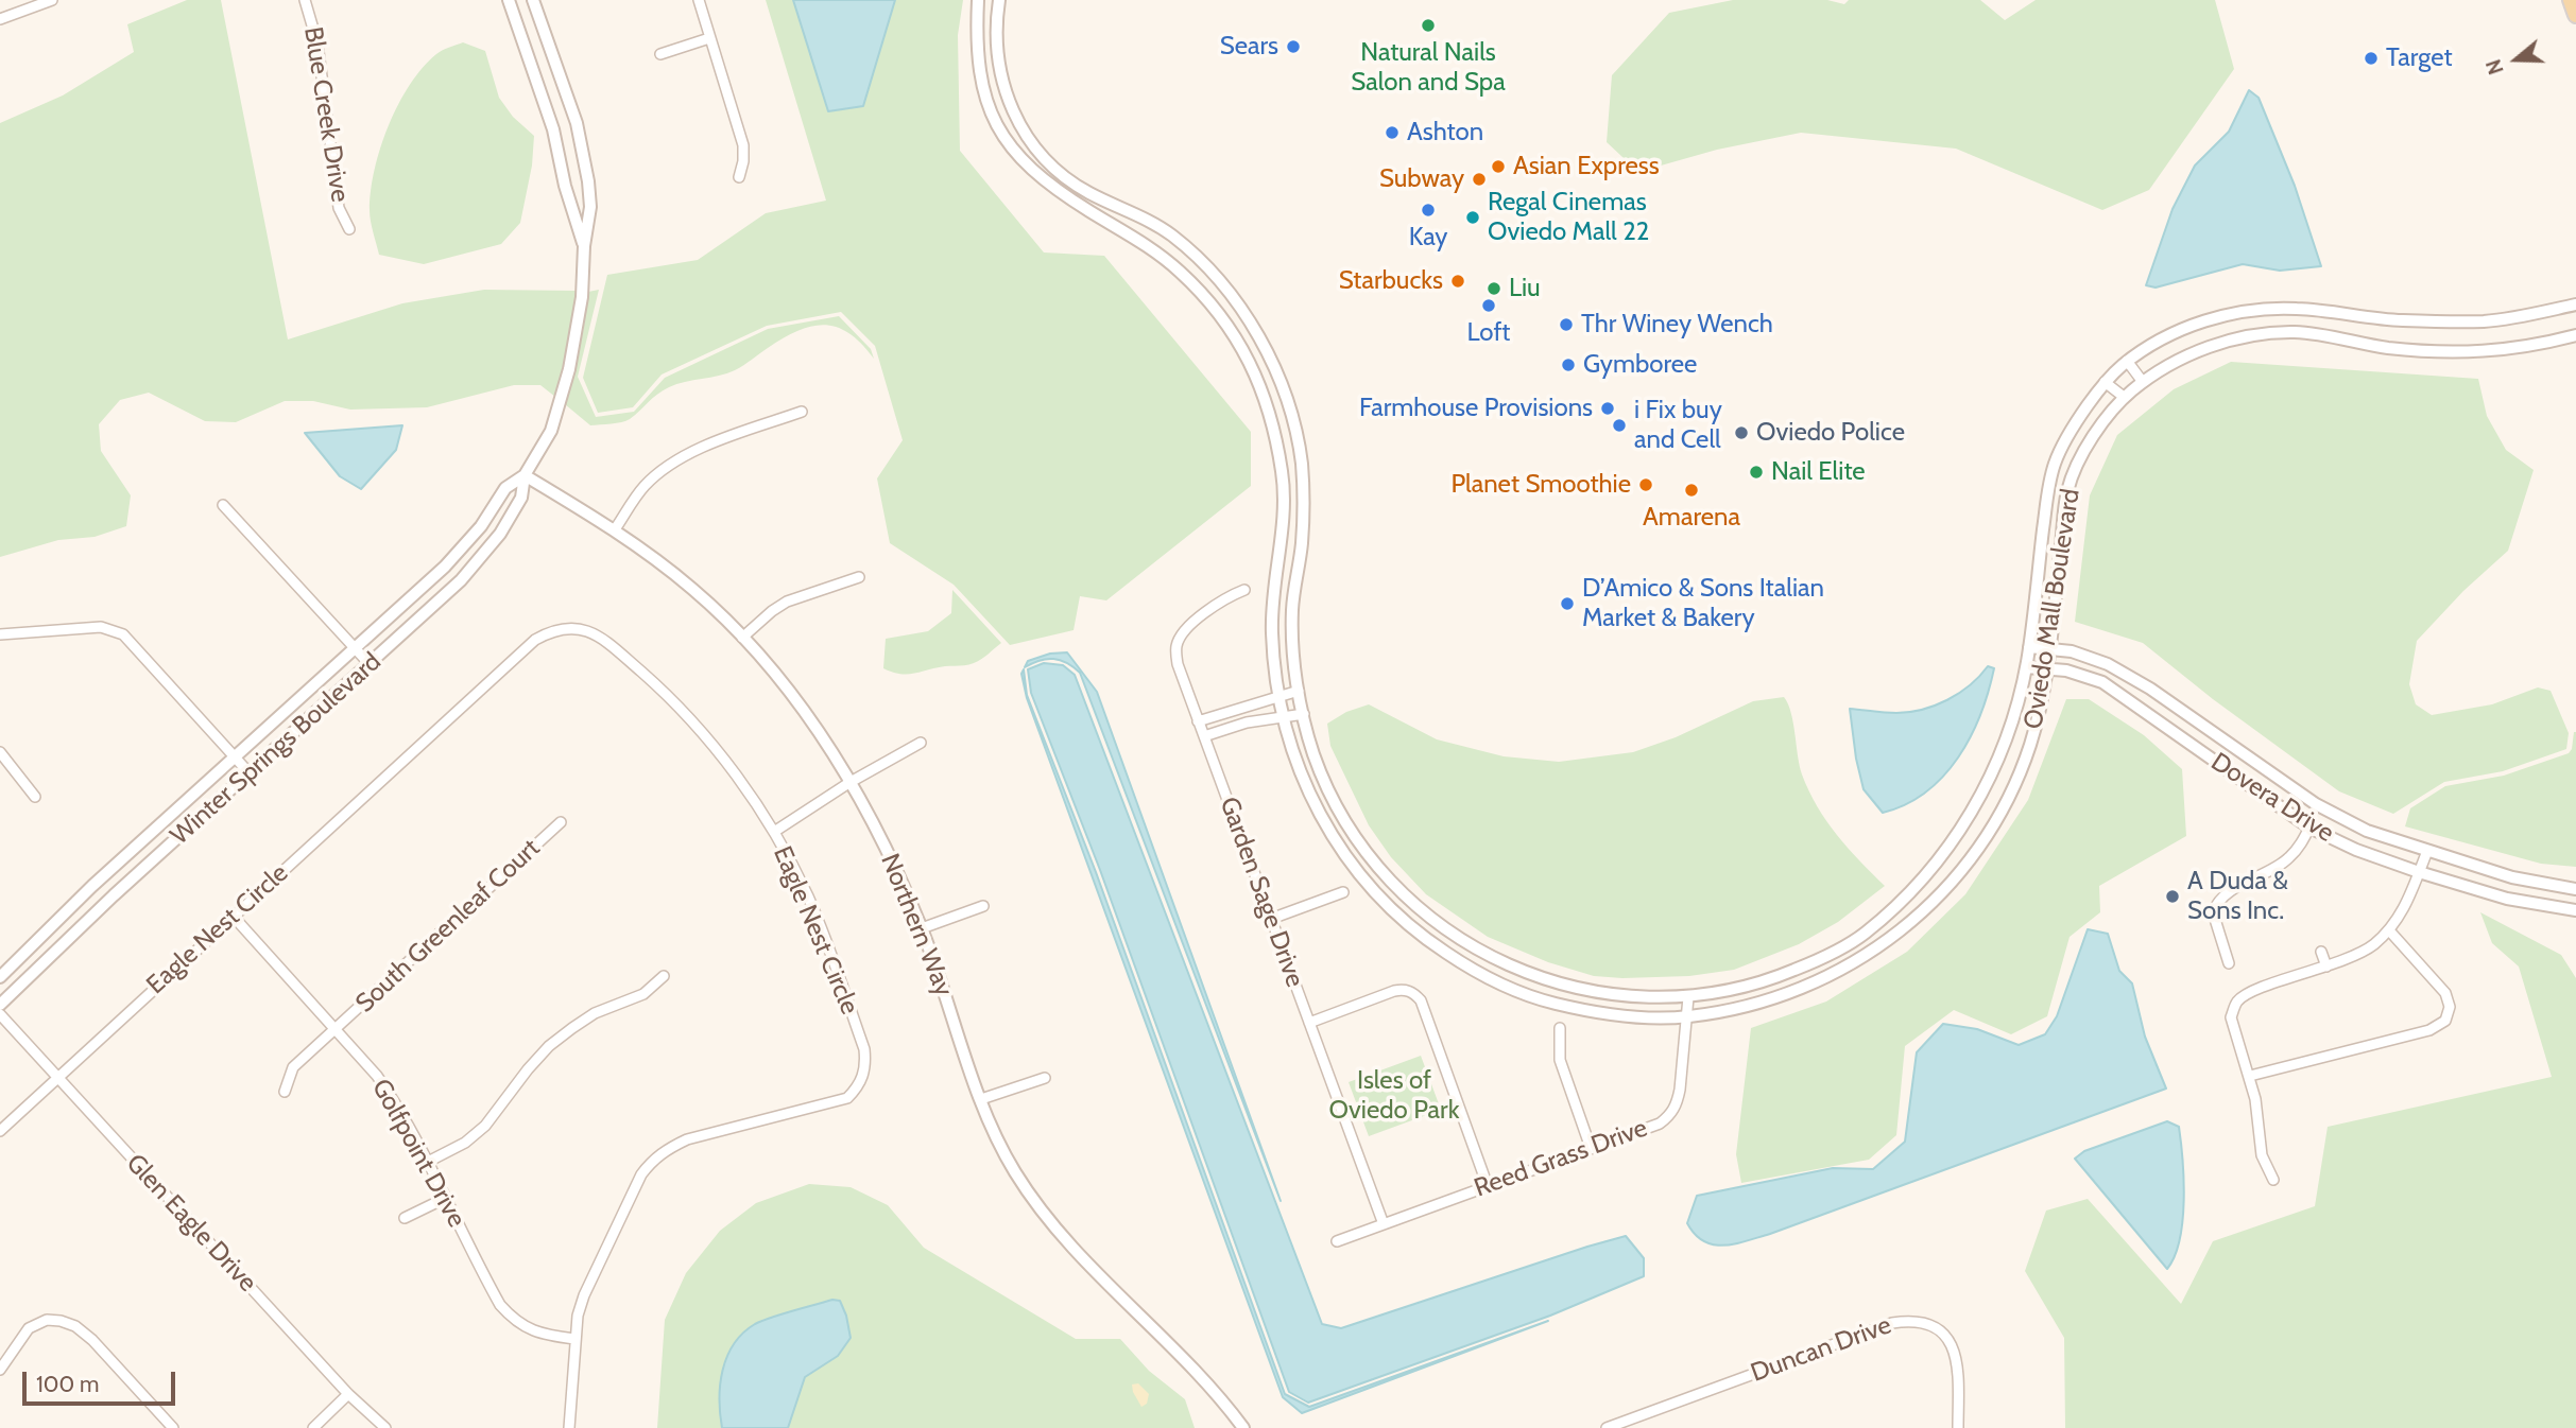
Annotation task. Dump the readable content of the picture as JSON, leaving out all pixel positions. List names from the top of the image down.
{
  "streets": {
    "street": [
      "Blue Creek Drive",
      "Oviedo Mall Boulevard",
      "Winter Springs Boulevard",
      "Dovera Drive",
      "Garden Sage Drive",
      "Northern Way",
      "South Greenleaf Court",
      "Eagle Nest Circle",
      "Golfpoint Drive",
      "Reed Grass Drive",
      "Glen Eagle Drive",
      "Duncan Drive"
    ]
  },
  "crossings": [
    ["Oviedo Mall Boulevard", "Dovera Drive"],
    ["Oviedo Mall Boulevard", "Reed Grass Drive"],
    ["Winter Springs Boulevard", "Northern Way"],
    ["Garden Sage Drive", "Reed Grass Drive"],
    ["South Greenleaf Court", "Golfpoint Drive"],
    ["Eagle Nest Circle", "Golfpoint Drive"],
    ["Eagle Nest Circle", "Glen Eagle Drive"]
  ],
  "parks": ["Isles of Oviedo Park"],
  "places": [
    "Natural Nails Salon and Spa",
    "Sears",
    "Target",
    "Ashton",
    "Asian Express",
    "Subway",
    "Kay",
    "Regal Cinemas Oviedo Mall 22",
    "Starbucks",
    "Liu",
    "Loft",
    "Thr Winey Wench",
    "Gymboree",
    "Farmhouse Provisions",
    "i Fix buy and Cell",
    "Oviedo Police",
    "Nail Elite",
    "Planet Smoothie",
    "Amarena",
    "D’Amico & Sons Italian Market & Bakery",
    "A Duda & Sons Inc."
  ],
  "scale_bar": "100 m",
  "north": "left"
}
